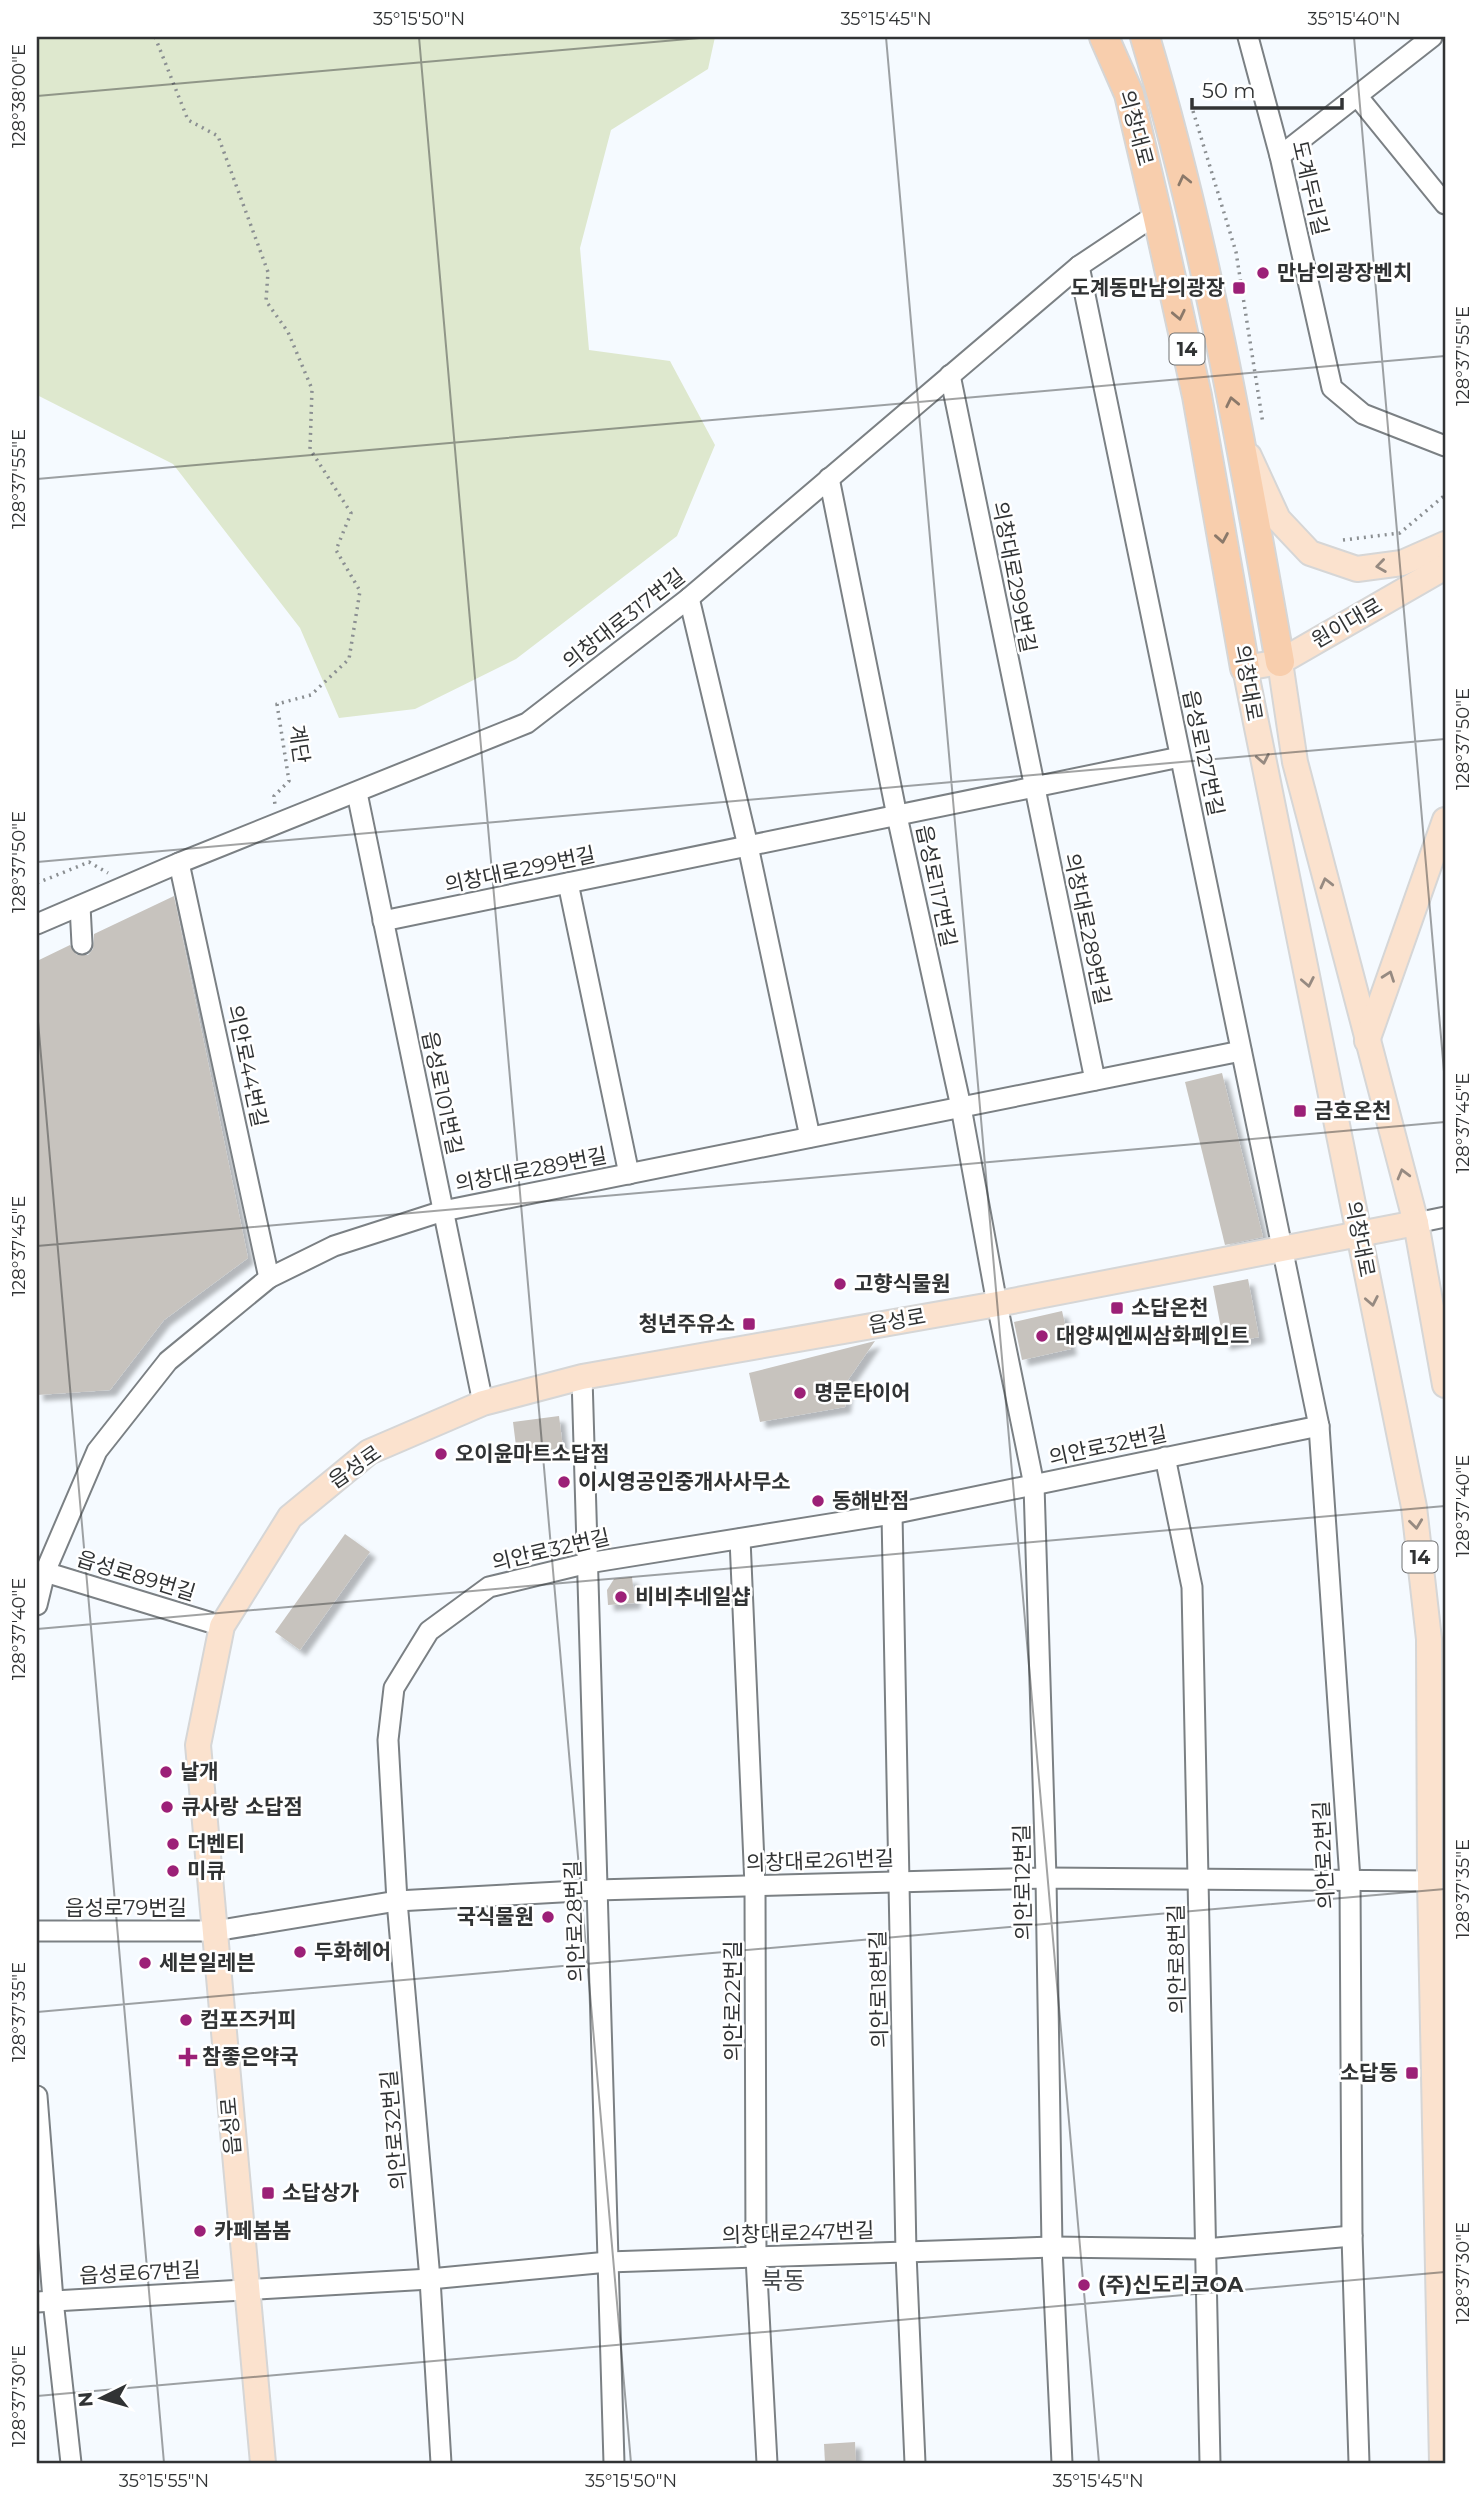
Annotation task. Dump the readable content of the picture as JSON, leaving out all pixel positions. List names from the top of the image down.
{
  "streets": {
    "highway": ["의창대로", "14"],
    "main road": ["원이대로", "읍성로"],
    "street": [
      "도계두리길",
      "의창대로299번길",
      "의창대로317번길",
      "읍성로127번길",
      "읍성로117번길",
      "의창대로289번길",
      "의안로44번길",
      "읍성로101번길",
      "의안로32번길",
      "읍성로89번길",
      "의안로2번길",
      "의창대로261번길",
      "의안로12번길",
      "읍성로79번길",
      "의안로28번길",
      "의안로8번길",
      "의안로18번길",
      "의안로22번길",
      "의창대로247번길",
      "읍성로67번길"
    ],
    "path": ["계단"]
  },
  "crossings": [
    ["의창대로", "의창대로317번길"],
    ["의창대로", "원이대로"],
    ["의창대로", "읍성로"],
    ["의창대로", "의창대로261번길"],
    ["의창대로299번길", "의창대로317번길"],
    ["의창대로299번길", "읍성로127번길"],
    ["의창대로299번길", "읍성로117번길"],
    ["의창대로299번길", "의창대로289번길"],
    ["의창대로299번길", "읍성로101번길"],
    ["의창대로317번길", "계단"],
    ["의창대로317번길", "읍성로127번길"],
    ["의창대로317번길", "읍성로117번길"],
    ["의창대로317번길", "의안로44번길"],
    ["의창대로317번길", "읍성로101번길"],
    ["읍성로127번길", "의창대로289번길"],
    ["읍성로127번길", "읍성로"],
    ["읍성로127번길", "의안로2번길"],
    ["읍성로117번길", "의창대로289번길"],
    ["읍성로117번길", "읍성로"],
    ["읍성로117번길", "의안로12번길"],
    ["의창대로289번길", "읍성로101번길"],
    ["읍성로101번길", "읍성로"],
    ["읍성로", "읍성로89번길"],
    ["읍성로", "의안로2번길"],
    ["읍성로", "의창대로261번길"],
    ["읍성로", "의안로12번길"],
    ["읍성로", "읍성로79번길"],
    ["읍성로", "의안로28번길"],
    ["읍성로", "의창대로247번길"],
    ["읍성로", "읍성로67번길"],
    ["의안로32번길", "의안로2번길"],
    ["의안로32번길", "의창대로261번길"],
    ["의안로32번길", "의안로12번길"],
    ["의안로32번길", "의안로28번길"],
    ["의안로32번길", "의안로8번길"],
    ["의안로32번길", "의안로18번길"],
    ["의안로32번길", "의안로22번길"],
    ["의안로32번길", "의창대로247번길"],
    ["의안로2번길", "의창대로261번길"],
    ["의안로2번길", "의창대로247번길"],
    ["의창대로261번길", "의안로12번길"],
    ["의창대로261번길", "읍성로79번길"],
    ["의창대로261번길", "의안로28번길"],
    ["의창대로261번길", "의안로8번길"],
    ["의창대로261번길", "의안로18번길"],
    ["의창대로261번길", "의안로22번길"],
    ["의안로12번길", "의창대로247번길"],
    ["의안로28번길", "의창대로247번길"],
    ["의안로8번길", "의창대로247번길"],
    ["의안로18번길", "의창대로247번길"],
    ["의안로22번길", "의창대로247번길"],
    ["의창대로247번길", "읍성로67번길"]
  ],
  "districts": ["북동"],
  "places": {
    "other": [
      "만남의광장벤치",
      "고향식물원",
      "대양씨엔씨삼화페인트",
      "명문타이어",
      "오이윤마트소답점",
      "이시영공인중개사사무소",
      "동해반점",
      "비비추네일샵",
      "날개",
      "큐사랑 소답점",
      "더벤티",
      "미큐",
      "국식물원",
      "두화헤어",
      "세븐일레븐",
      "컴포즈커피",
      "카페봄봄",
      "(주)신도리코OA"
    ],
    "transit": [
      "도계동만남의광장",
      "금호온천",
      "소답온천",
      "청년주유소",
      "소답동",
      "소답상가"
    ],
    "health": ["참좋은약국"]
  },
  "scale_bar": "50 m",
  "north": "left",
  "coordinates": [
    "35°15'50\"N",
    "35°15'45\"N",
    "35°15'40\"N",
    "128°38'00\"E",
    "128°37'55\"E",
    "128°37'50\"E",
    "128°37'45\"E",
    "128°37'40\"E",
    "128°37'35\"E",
    "128°37'30\"E",
    "35°15'55\"N"
  ]
}
